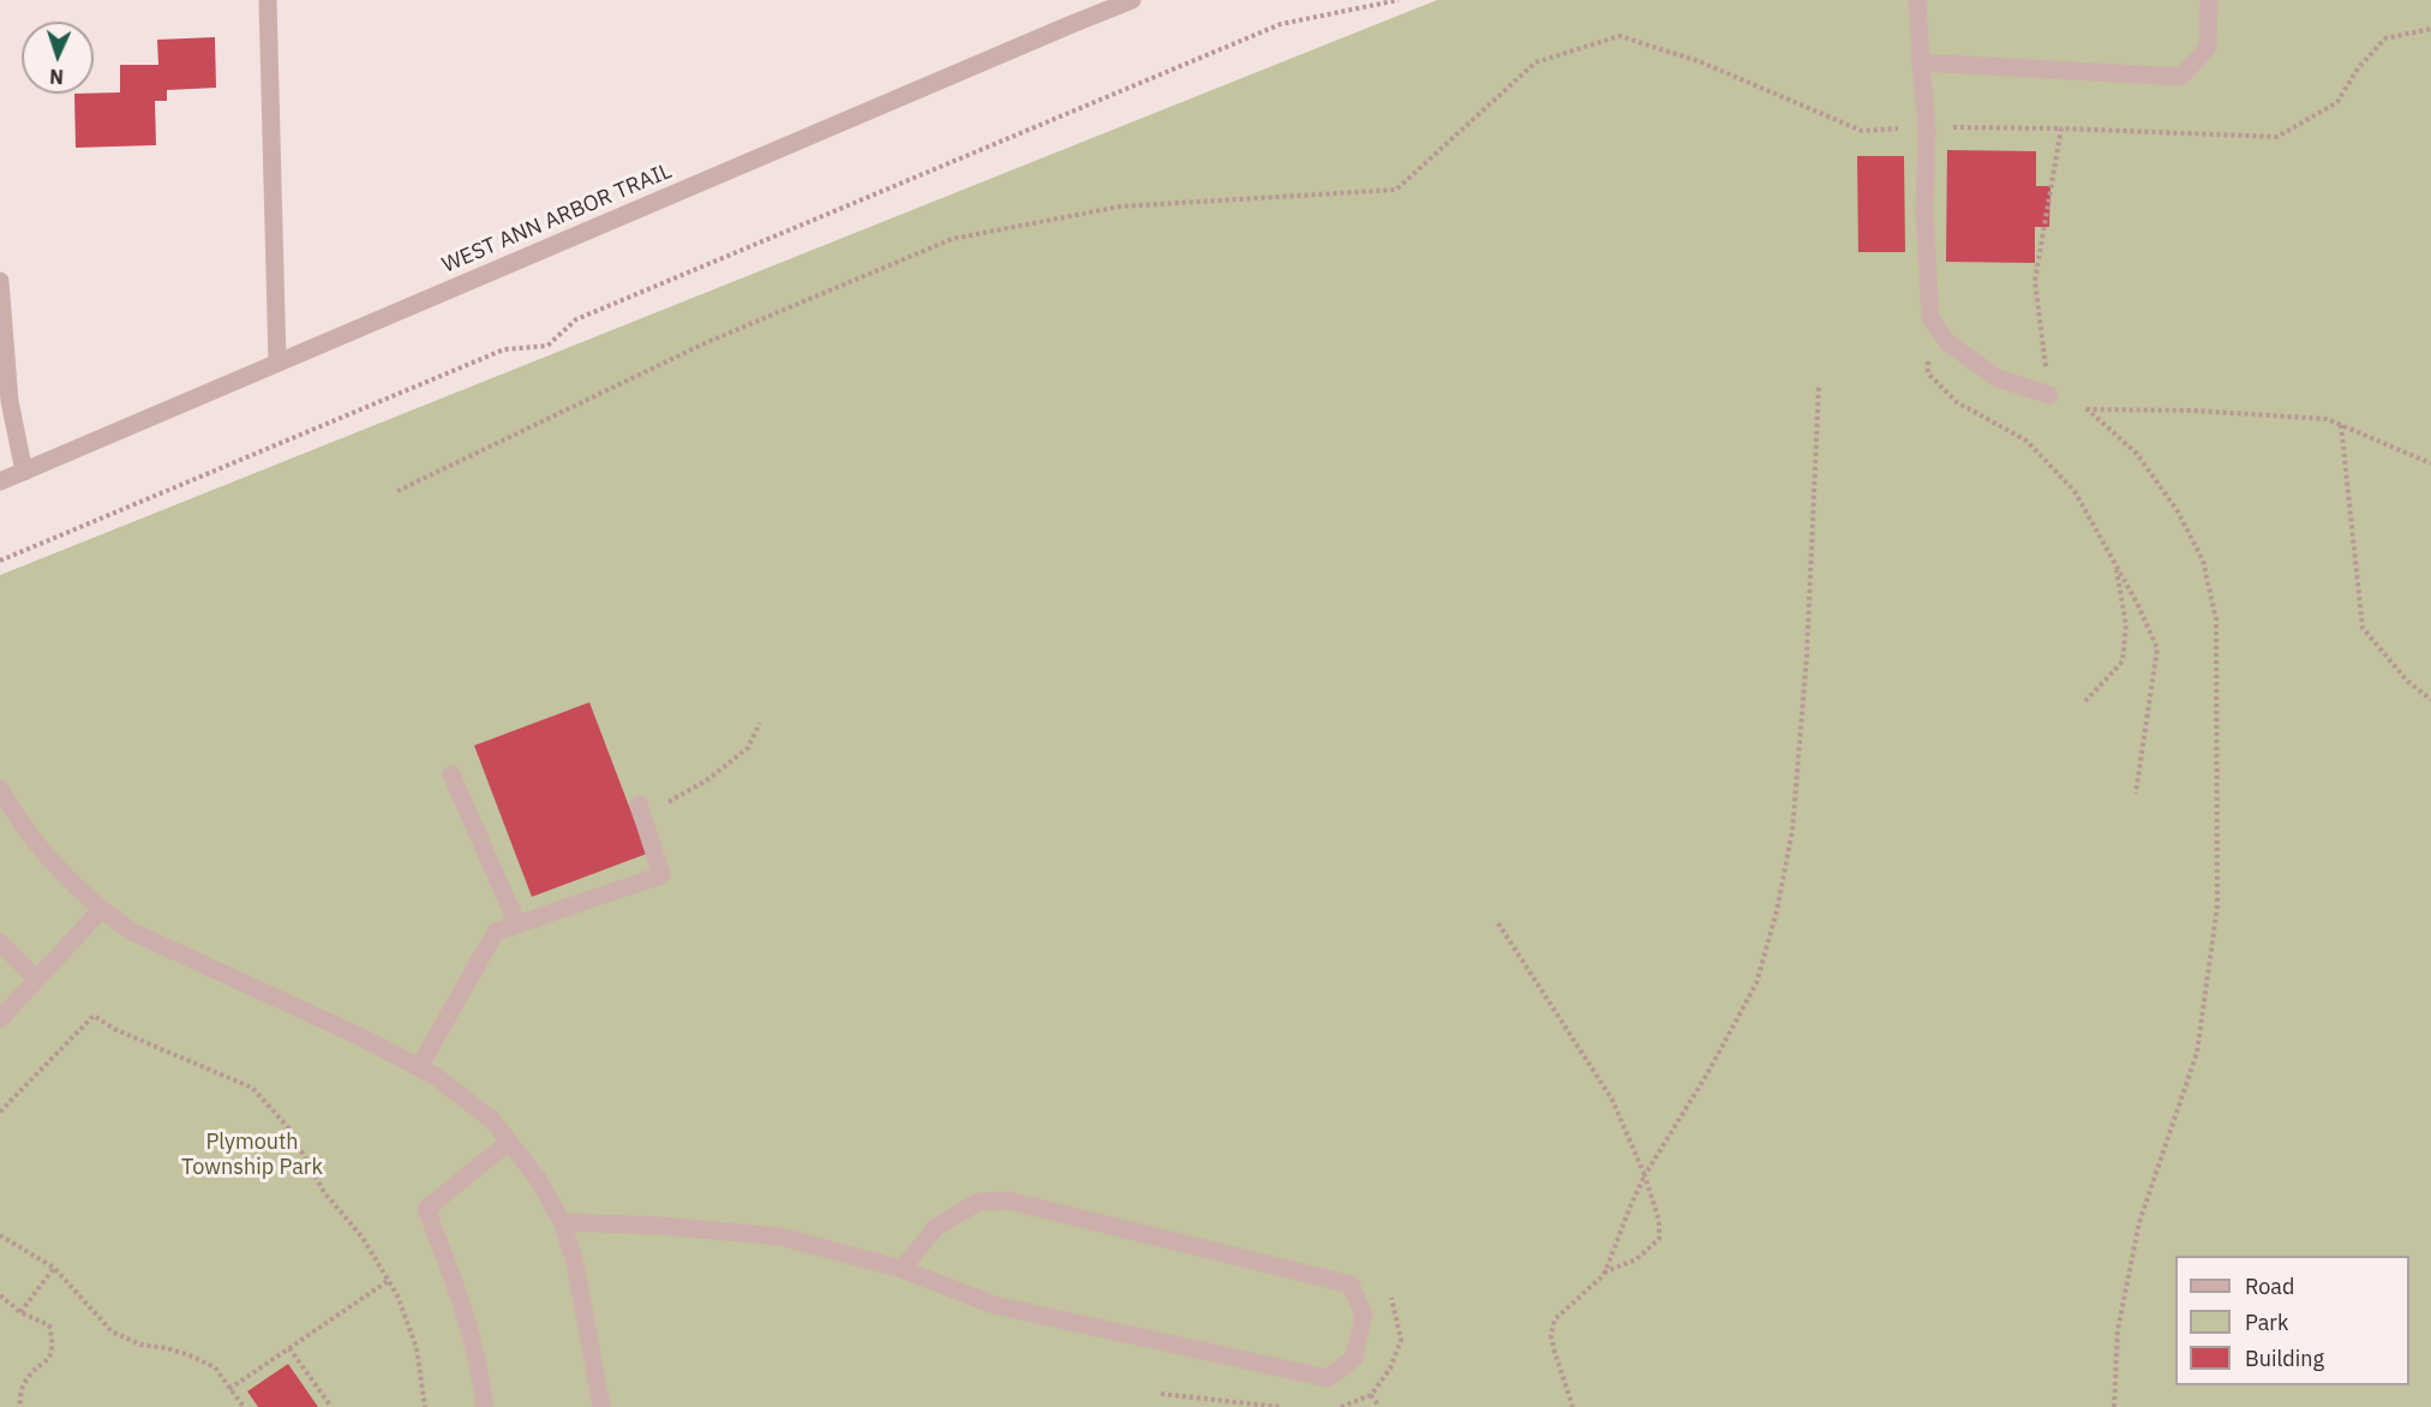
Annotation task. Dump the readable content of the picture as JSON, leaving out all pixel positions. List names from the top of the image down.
{
  "streets": {
    "street": ["WEST ANN ARBOR TRAIL"]
  },
  "parks": ["Plymouth Township Park"],
  "legend": ["Road", "Park", "Building"],
  "north": "bottom"
}
